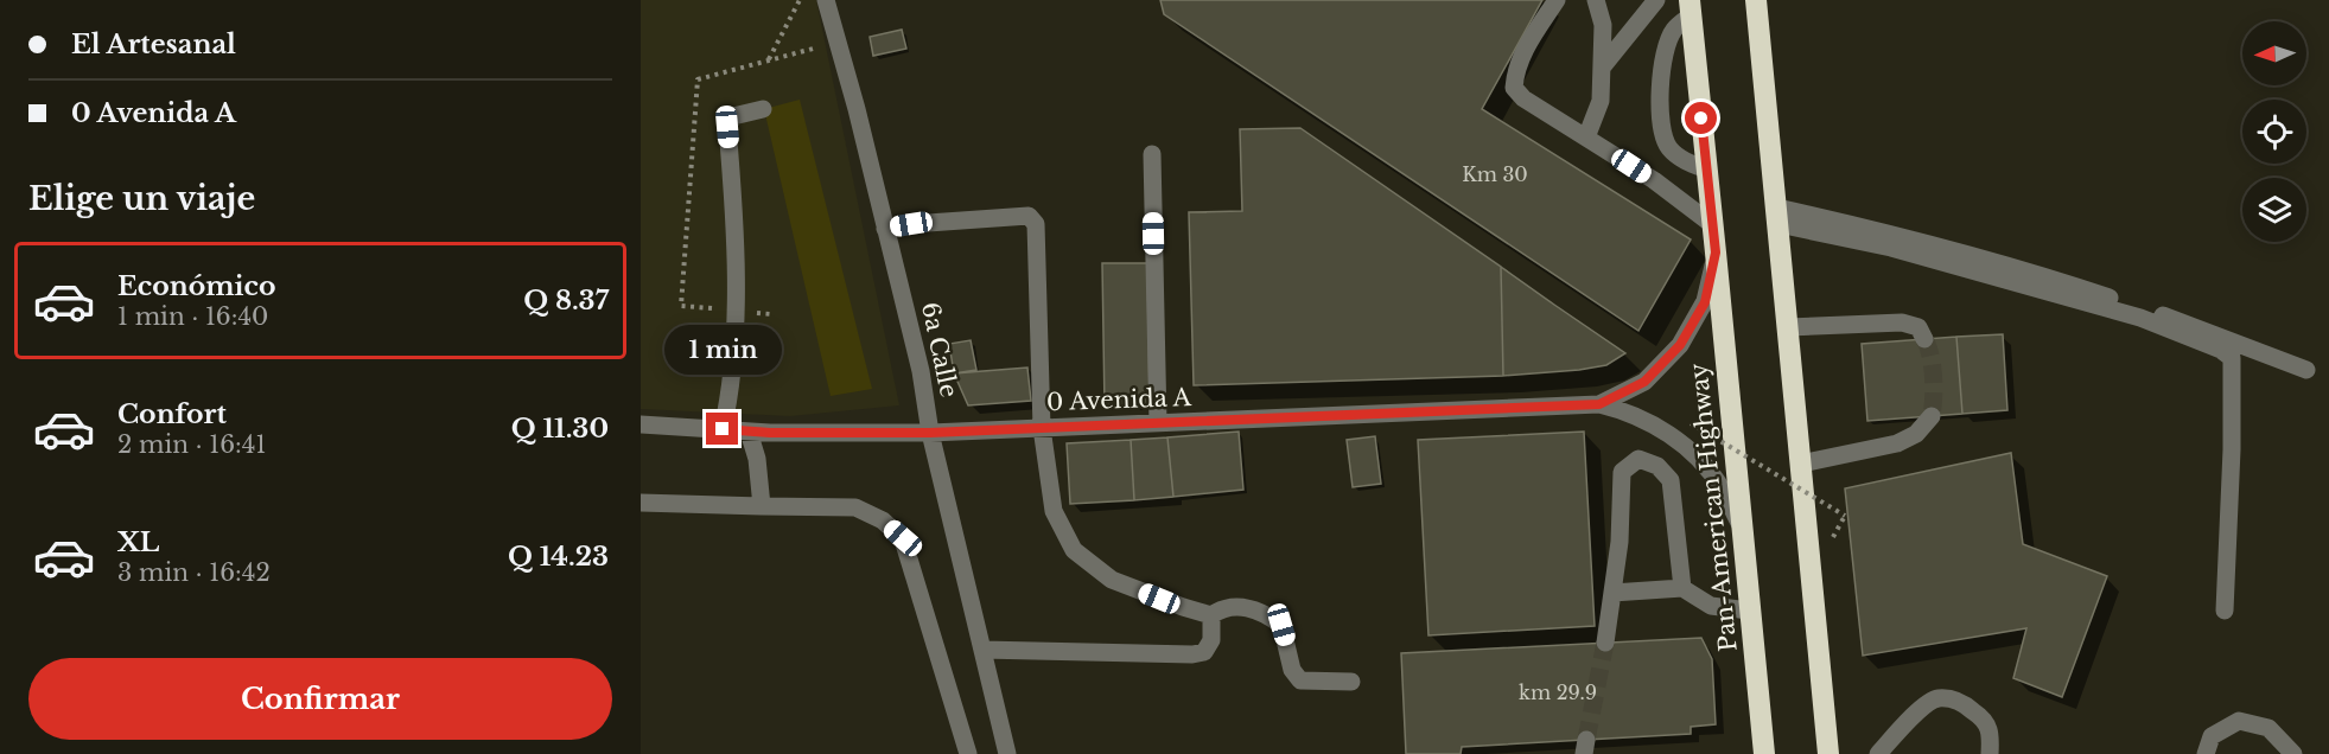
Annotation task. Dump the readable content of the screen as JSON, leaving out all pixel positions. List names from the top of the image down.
{
  "streets": {
    "highway": ["Pan-American Highway"],
    "street": ["6a Calle", "0 Avenida A"]
  },
  "crossings": [
    ["6a Calle", "0 Avenida A"],
    ["0 Avenida A", "Pan-American Highway"]
  ],
  "house_numbers": ["Km 30", "km 29.9"],
  "north": "left",
  "page": {
    "banner": ["El Artesanal", "0 Avenida A"],
    "heading": "Elige un viaje",
    "list": [
      {
        "name": "Económico",
        "note": "1 min · 16:40",
        "value": "Q 8.37"
      },
      {
        "name": "Confort",
        "note": "2 min · 16:41",
        "value": "Q 11.30"
      },
      {
        "name": "XL",
        "note": "3 min · 16:42",
        "value": "Q 14.23"
      }
    ],
    "bubble": "1 min",
    "buttons": "Confirmar"
  }
}
